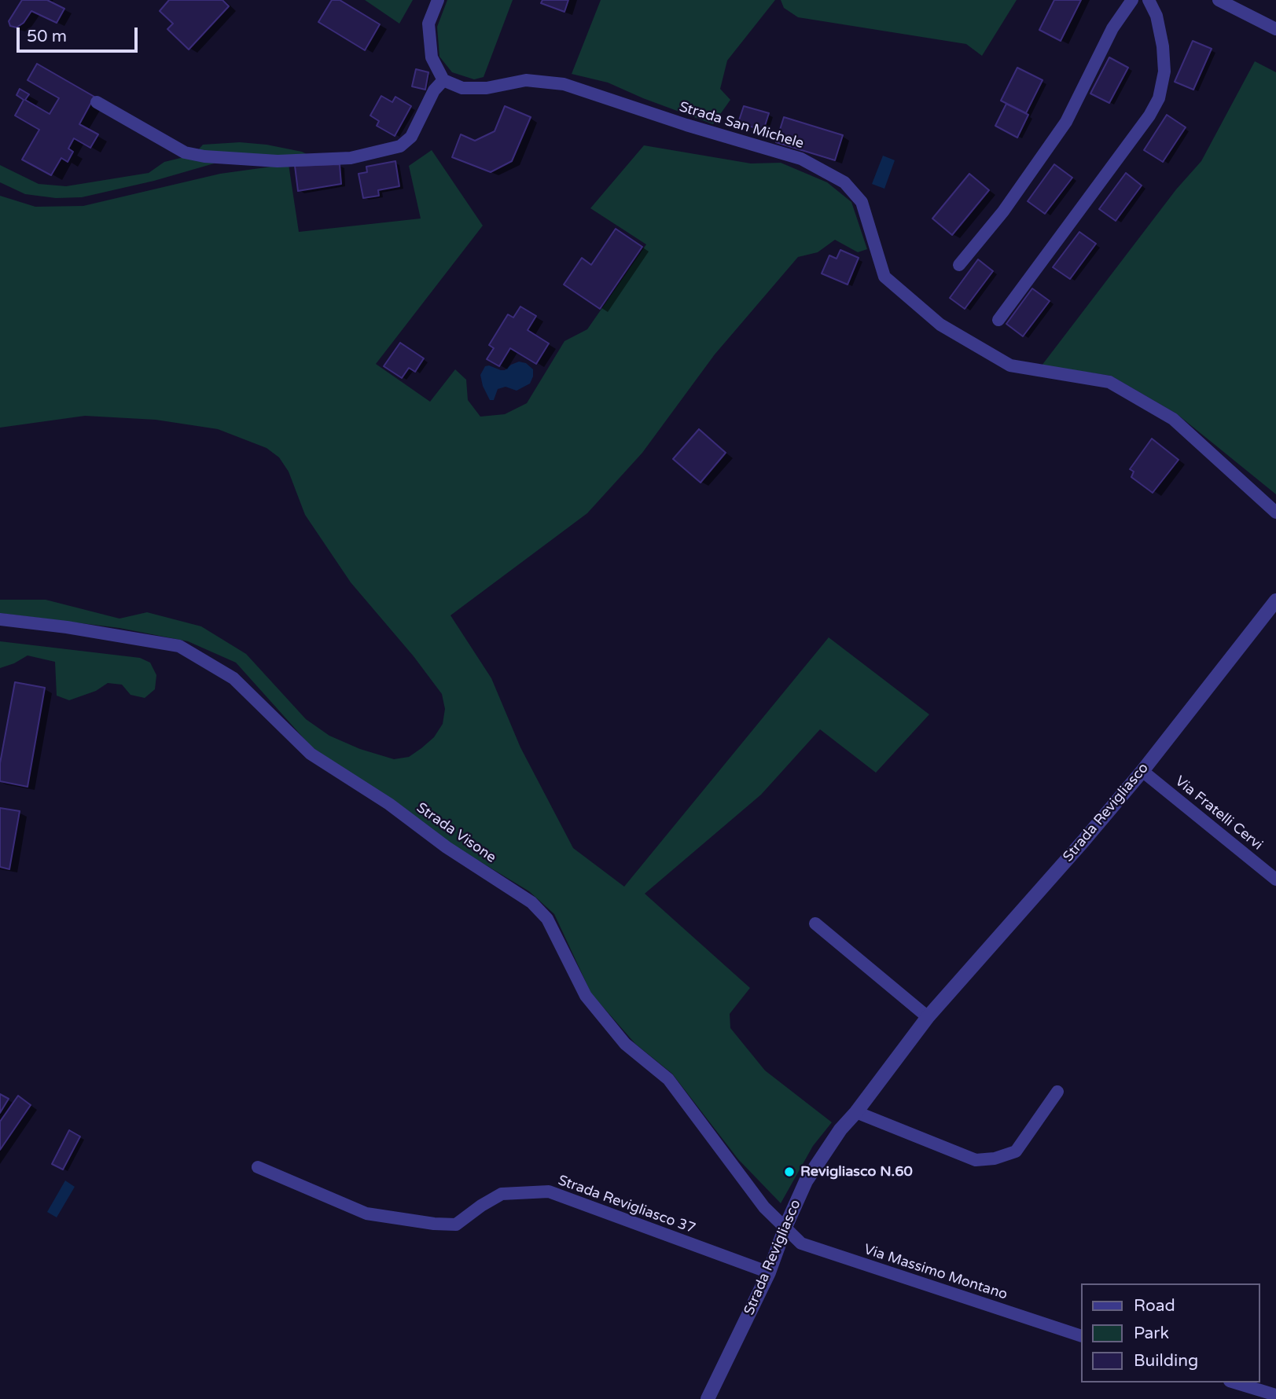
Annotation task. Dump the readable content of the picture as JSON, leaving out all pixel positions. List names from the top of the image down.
{
  "streets": {
    "street": [
      "Strada San Michele",
      "Strada Revigliasco",
      "Via Fratelli Cervi",
      "Strada Visone",
      "Strada Revigliasco 37",
      "Via Massimo Montano"
    ]
  },
  "crossings": [
    ["Strada Revigliasco", "Via Fratelli Cervi"],
    ["Strada Revigliasco", "Strada Visone"],
    ["Strada Revigliasco", "Strada Revigliasco 37"],
    ["Strada Revigliasco", "Via Massimo Montano"],
    ["Strada Visone", "Via Massimo Montano"]
  ],
  "places": ["Revigliasco N.60"],
  "legend": ["Road", "Park", "Building"],
  "scale_bar": "50 m"
}
